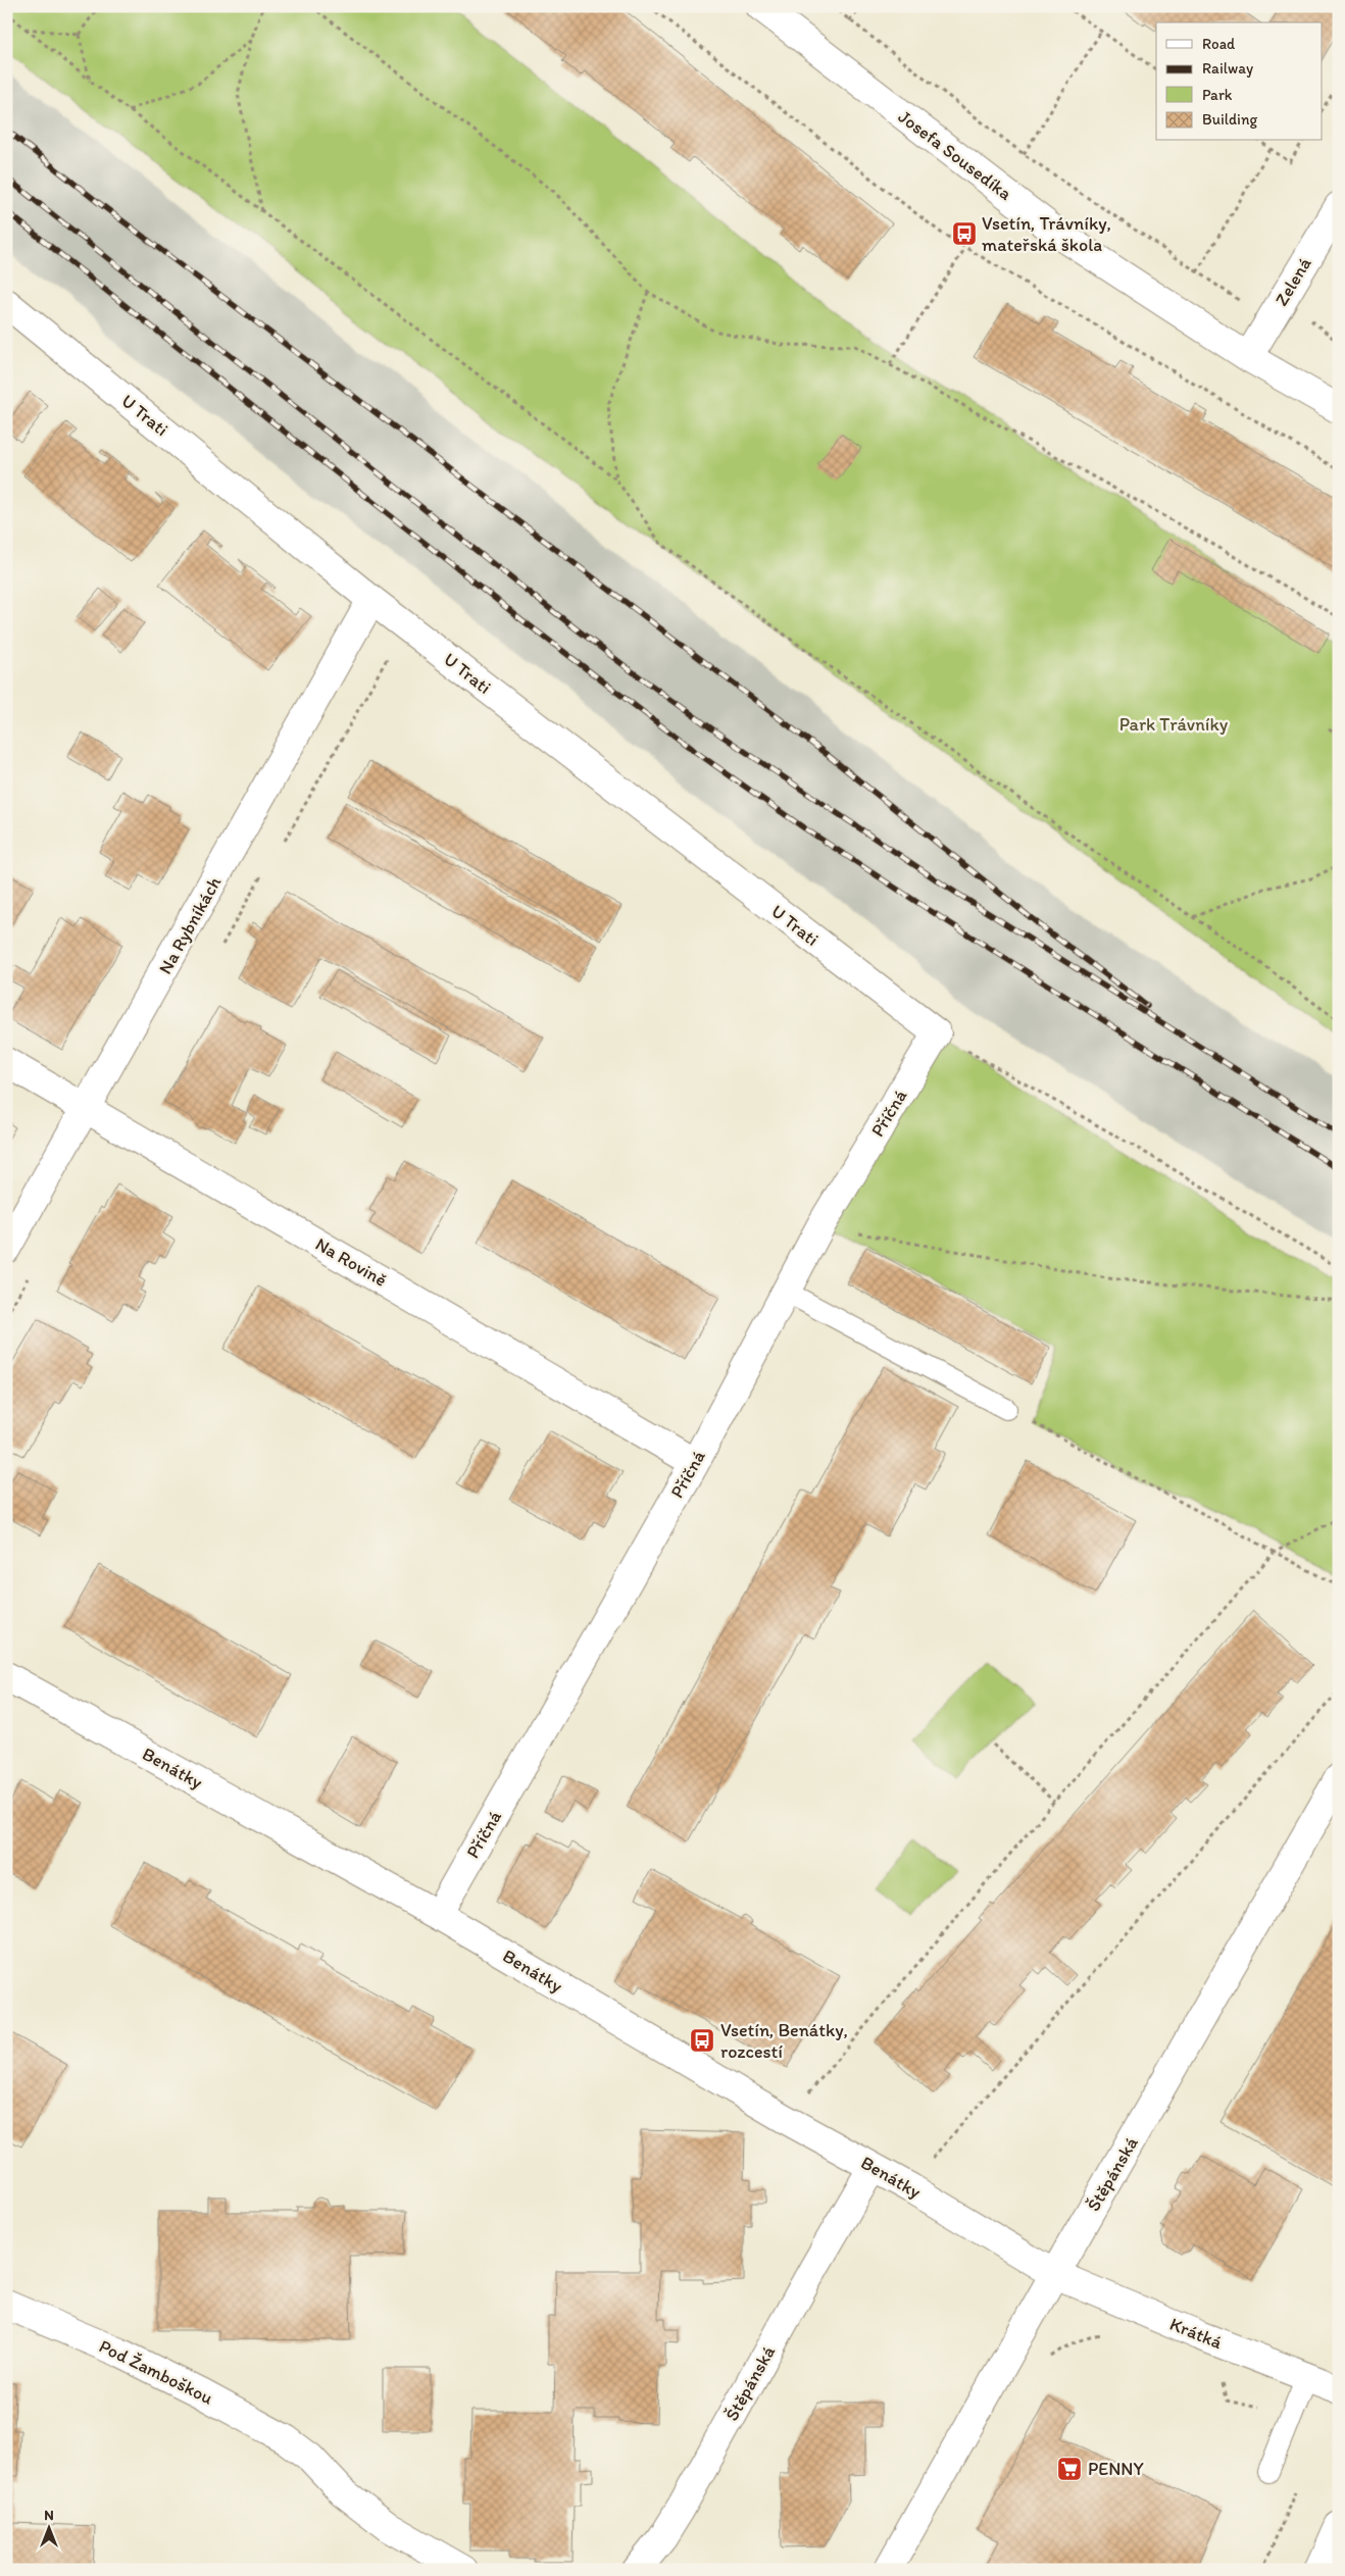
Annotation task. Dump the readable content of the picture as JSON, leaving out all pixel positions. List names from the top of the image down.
{
  "streets": {
    "street": [
      "Josefa Sousedíka",
      "Zelená",
      "U Trati",
      "Na Rybníkách",
      "Příčná",
      "Na Rovině",
      "Benátky",
      "Štěpánská",
      "Krátká",
      "Pod Žamboškou"
    ]
  },
  "crossings": [
    ["Josefa Sousedíka", "Zelená"],
    ["U Trati", "Na Rybníkách"],
    ["U Trati", "Příčná"],
    ["Na Rybníkách", "Na Rovině"],
    ["Příčná", "Na Rovině"],
    ["Příčná", "Benátky"],
    ["Benátky", "Štěpánská"],
    ["Benátky", "Krátká"],
    ["Štěpánská", "Krátká"]
  ],
  "parks": ["Park Trávníky"],
  "places": {
    "bus stop": ["Vsetín, Trávníky, mateřská škola", "Vsetín, Benátky, rozcestí"],
    "supermarket": ["PENNY"]
  },
  "legend": [
    "Road",
    "Railway",
    "Park",
    "Building"
  ],
  "north": "top"
}
